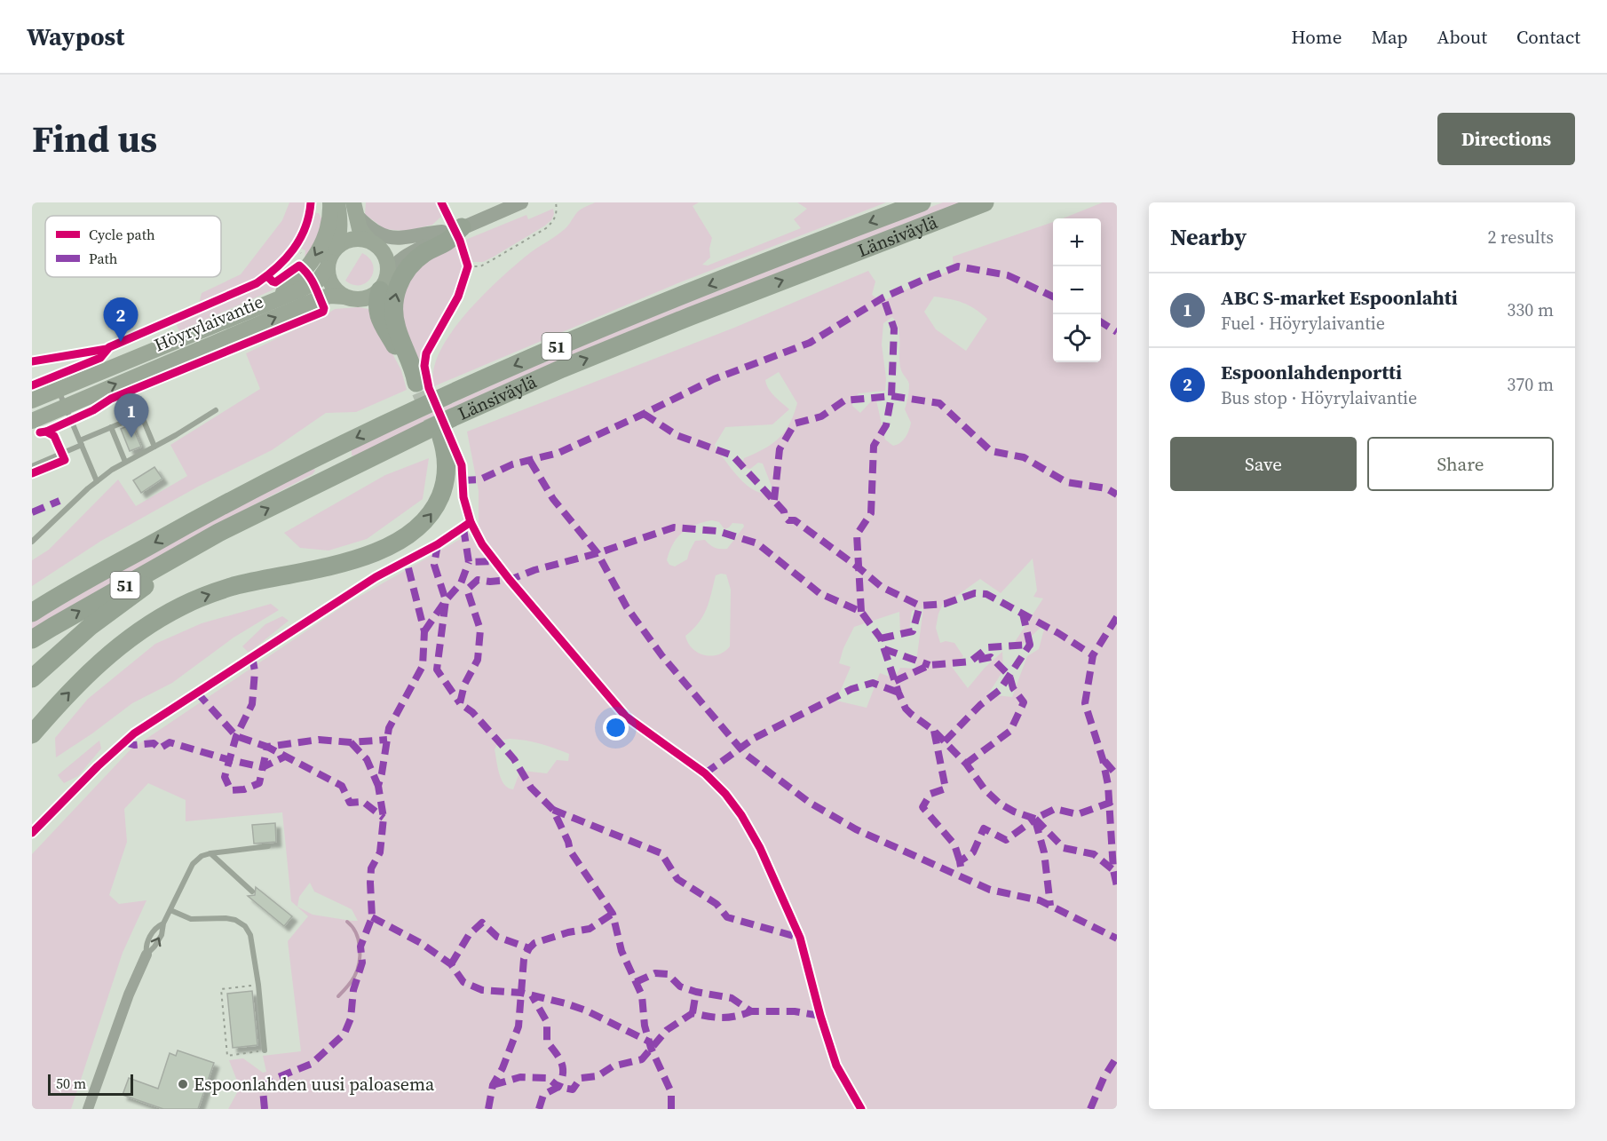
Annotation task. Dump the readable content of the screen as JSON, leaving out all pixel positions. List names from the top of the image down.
{
  "streets": {
    "highway": ["Länsiväylä", "51"],
    "main road": ["Höyrylaivantie"]
  },
  "places": ["Espoonlahden uusi paloasema"],
  "legend": ["Cycle path", "Path"],
  "scale_bar": "50 m",
  "page": {
    "header": "Waypost",
    "nav": [
      "Home",
      "Map",
      "About",
      "Contact"
    ],
    "title": "Find us",
    "buttons": [
      "Directions",
      ["Save", "Share"]
    ],
    "heading": ["Nearby", "2 results"],
    "map_buttons": ["+", "−"],
    "list": [
      {
        "mark": "1",
        "name": "ABC S-market Espoonlahti",
        "note": "Fuel · Höyrylaivantie",
        "value": "330 m"
      },
      {
        "mark": "2",
        "name": "Espoonlahdenportti",
        "note": "Bus stop · Höyrylaivantie",
        "value": "370 m"
      }
    ],
    "pins": ["2", "1"],
    "scale": "50 m"
  }
}
